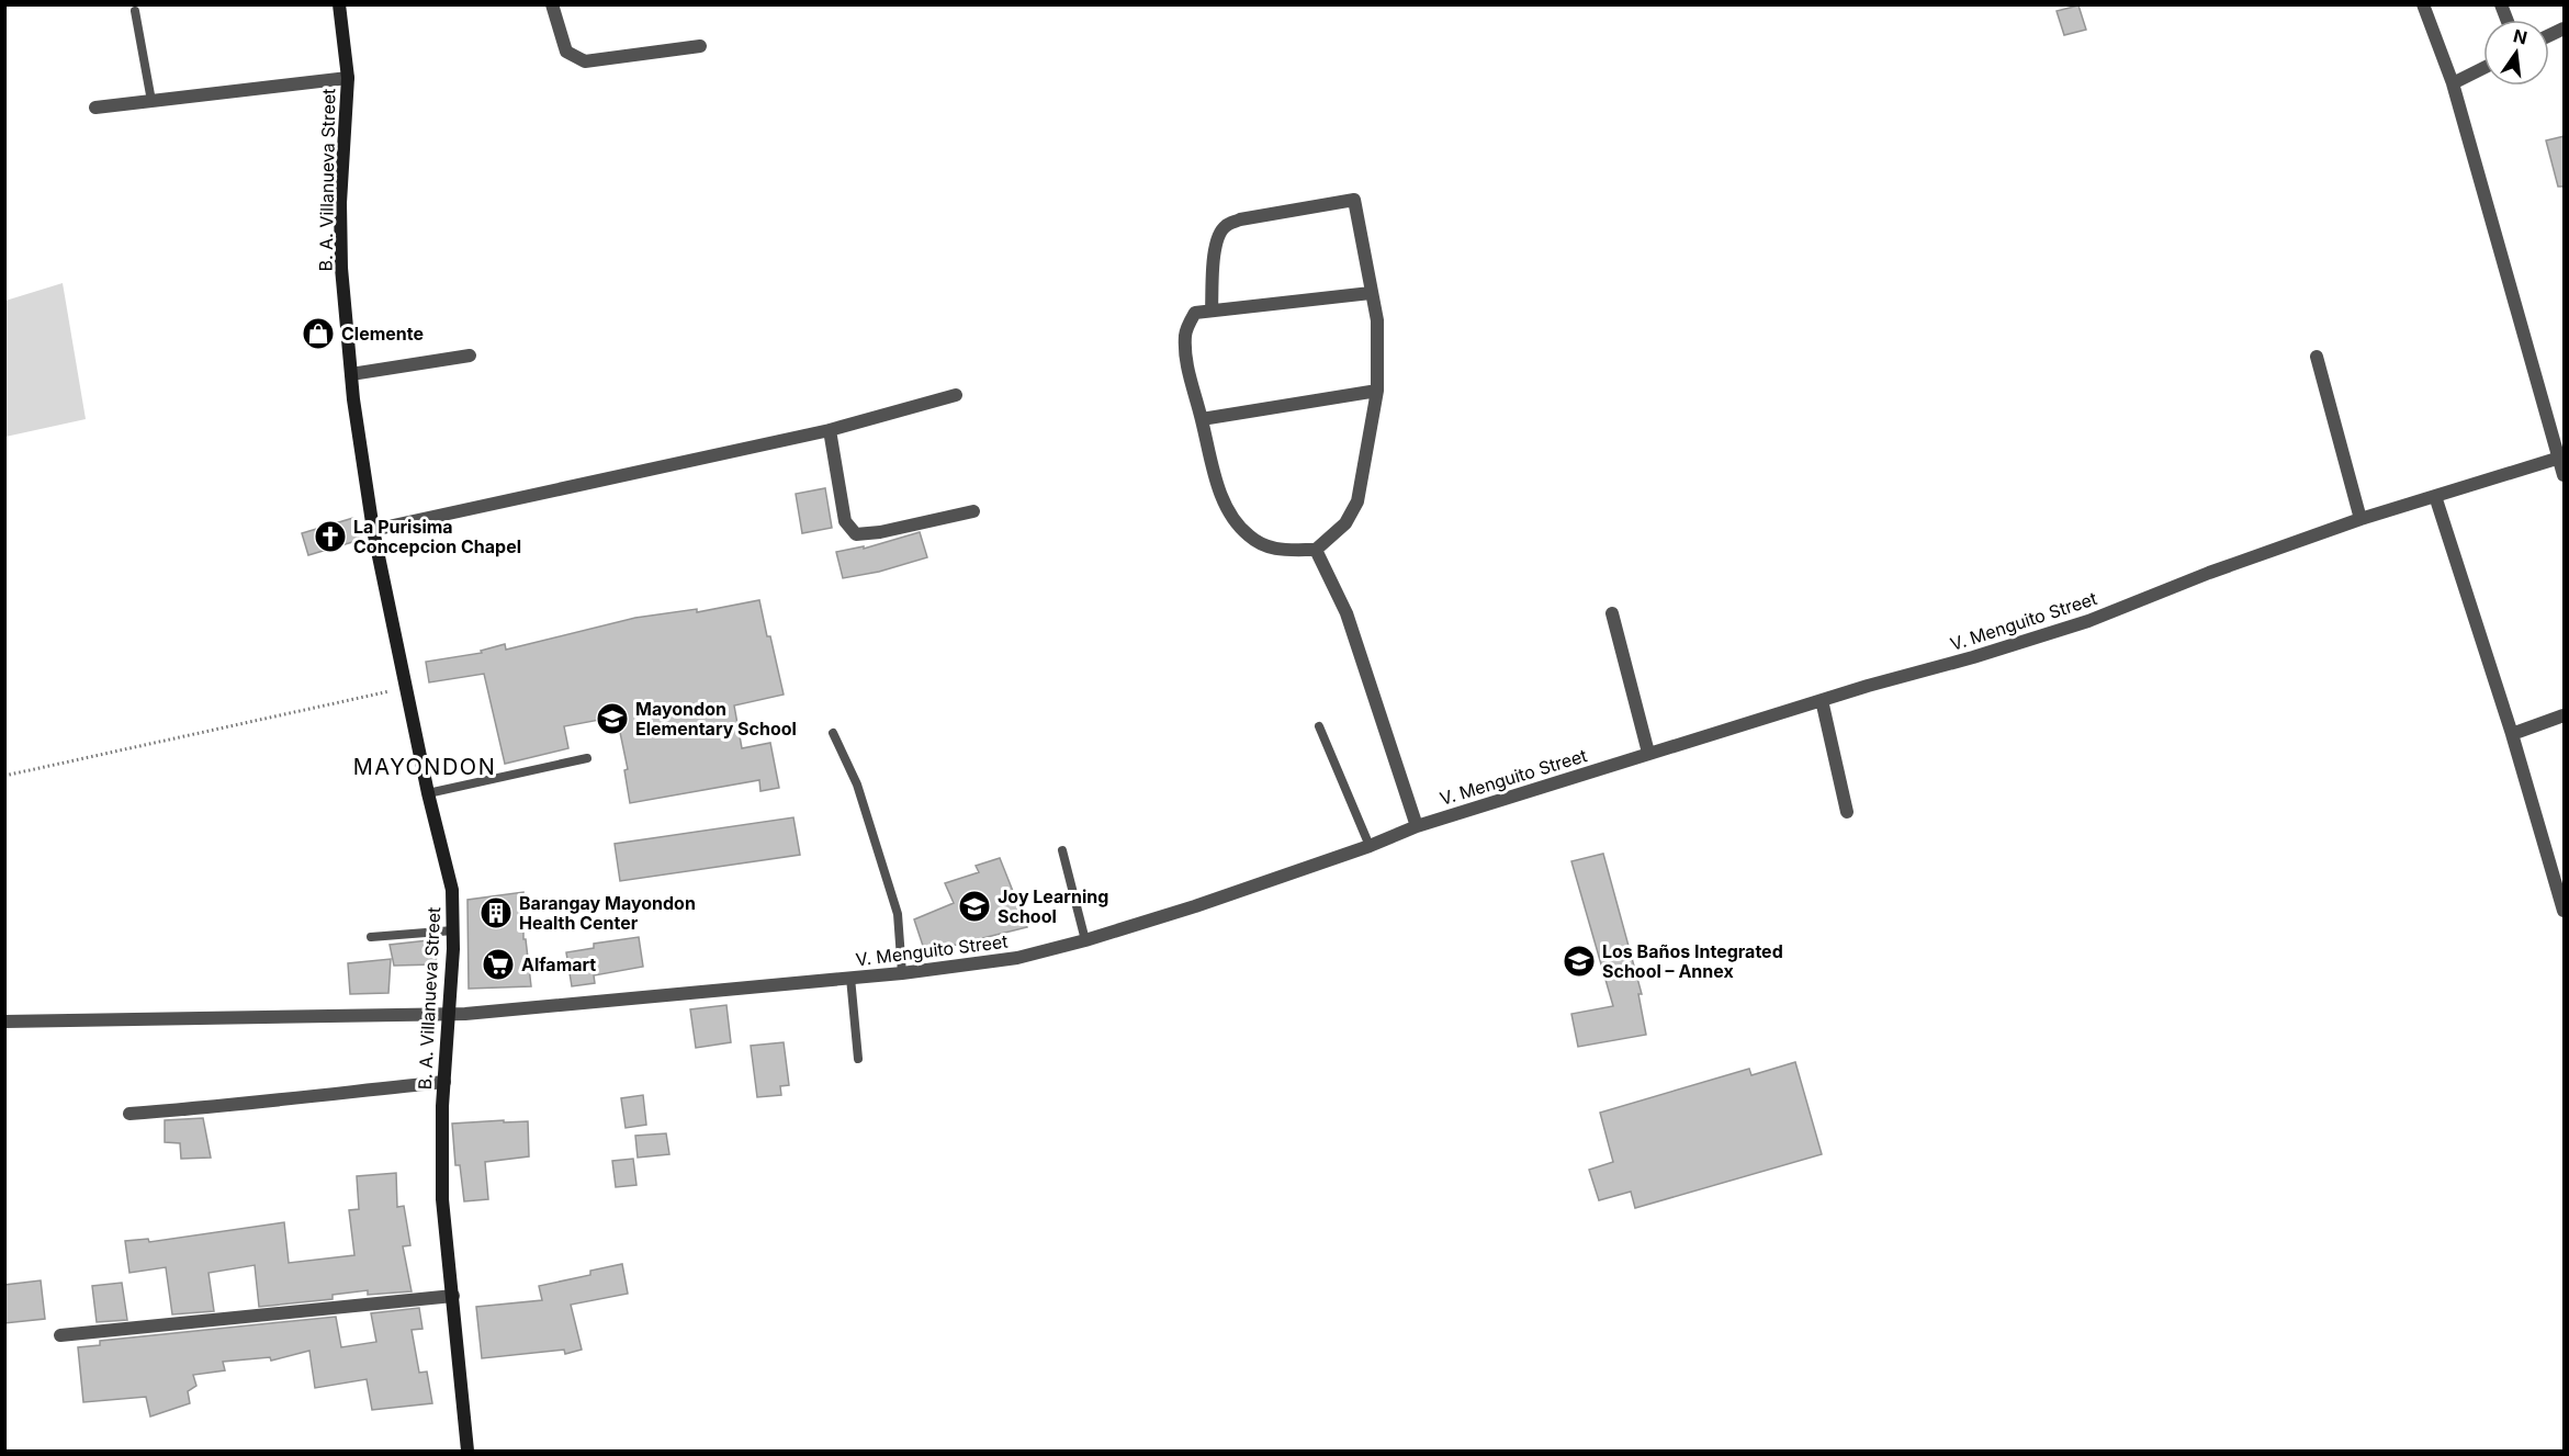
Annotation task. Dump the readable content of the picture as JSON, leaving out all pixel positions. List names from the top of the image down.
{
  "streets": {
    "street": ["B. A. Villanueva Street", "V. Menguito Street"]
  },
  "crossings": [
    ["B. A. Villanueva Street", "V. Menguito Street"]
  ],
  "districts": ["MAYONDON"],
  "places": {
    "shop": ["Clemente"],
    "church": ["La Purisima Concepcion Chapel"],
    "school or university": ["Mayondon Elementary School", "Joy Learning School", "Los Baños Integrated School – Annex"],
    "building": ["Barangay Mayondon Health Center"],
    "supermarket": ["Alfamart"]
  },
  "north": "top"
}
